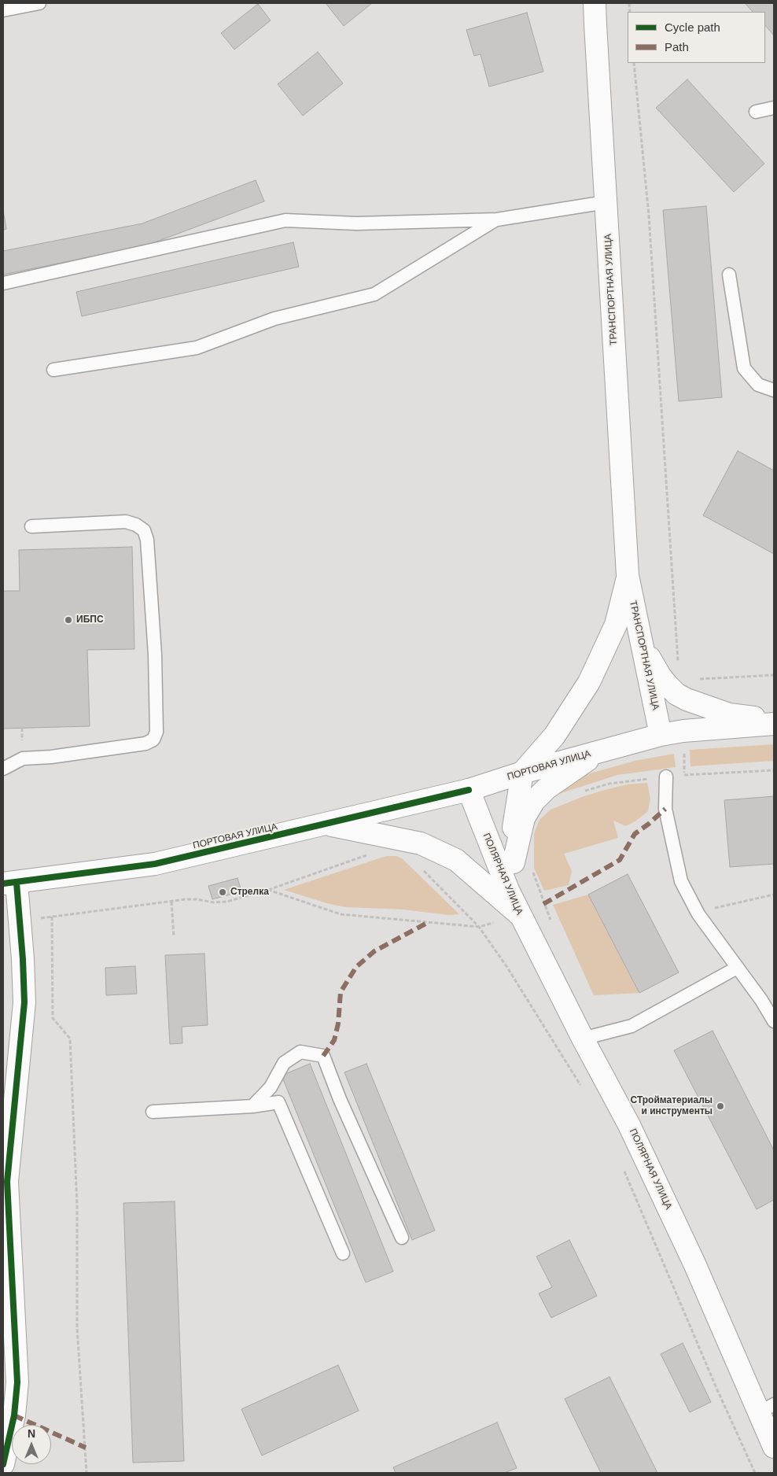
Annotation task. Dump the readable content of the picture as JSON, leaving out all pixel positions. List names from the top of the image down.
{
  "streets": {
    "main road": ["ТРАНСПОРТНАЯ УЛИЦА", "ПОРТОВАЯ УЛИЦА", "ПОЛЯРНАЯ УЛИЦА"]
  },
  "crossings": [
    ["ТРАНСПОРТНАЯ УЛИЦА", "ПОРТОВАЯ УЛИЦА"],
    ["ПОРТОВАЯ УЛИЦА", "ПОЛЯРНАЯ УЛИЦА"]
  ],
  "places": ["ИБПС", "Стрелка", "СТройматериалы и инструменты"],
  "legend": ["Cycle path", "Path"],
  "north": "top"
}
